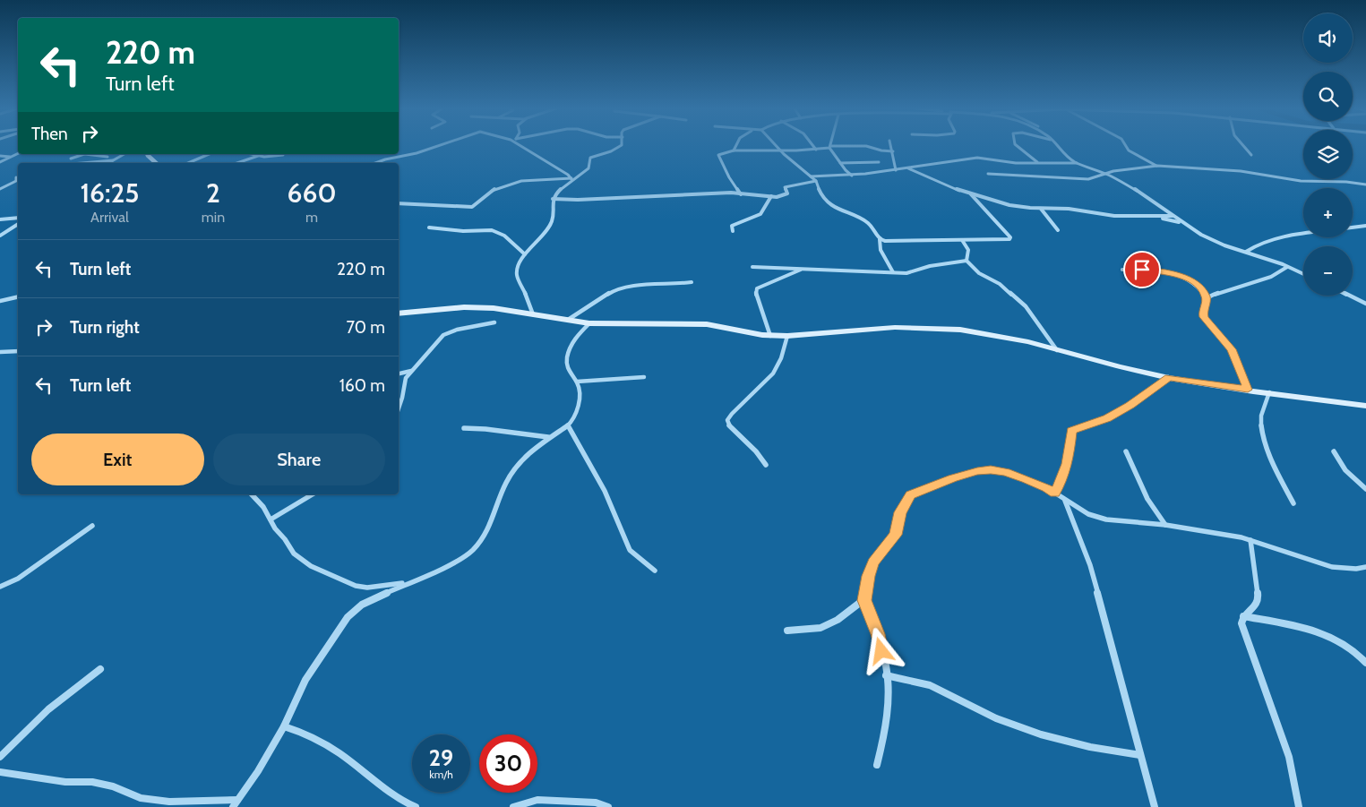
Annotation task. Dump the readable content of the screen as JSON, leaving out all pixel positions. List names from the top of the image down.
{
  "page": {
    "map_buttons": ["+", "−"],
    "turn": ["220 m", "Turn left"],
    "then": "Then",
    "eta": [
      "16:25",
      "Arrival",
      "2",
      "min",
      "660",
      "m"
    ],
    "list": [
      {
        "name": "Turn left",
        "value": "220 m"
      },
      {
        "name": "Turn right",
        "value": "70 m"
      },
      {
        "name": "Turn left",
        "value": "160 m"
      }
    ],
    "buttons": ["Exit", "Share"],
    "speed": "29 km/h",
    "limit": "30"
  }
}
